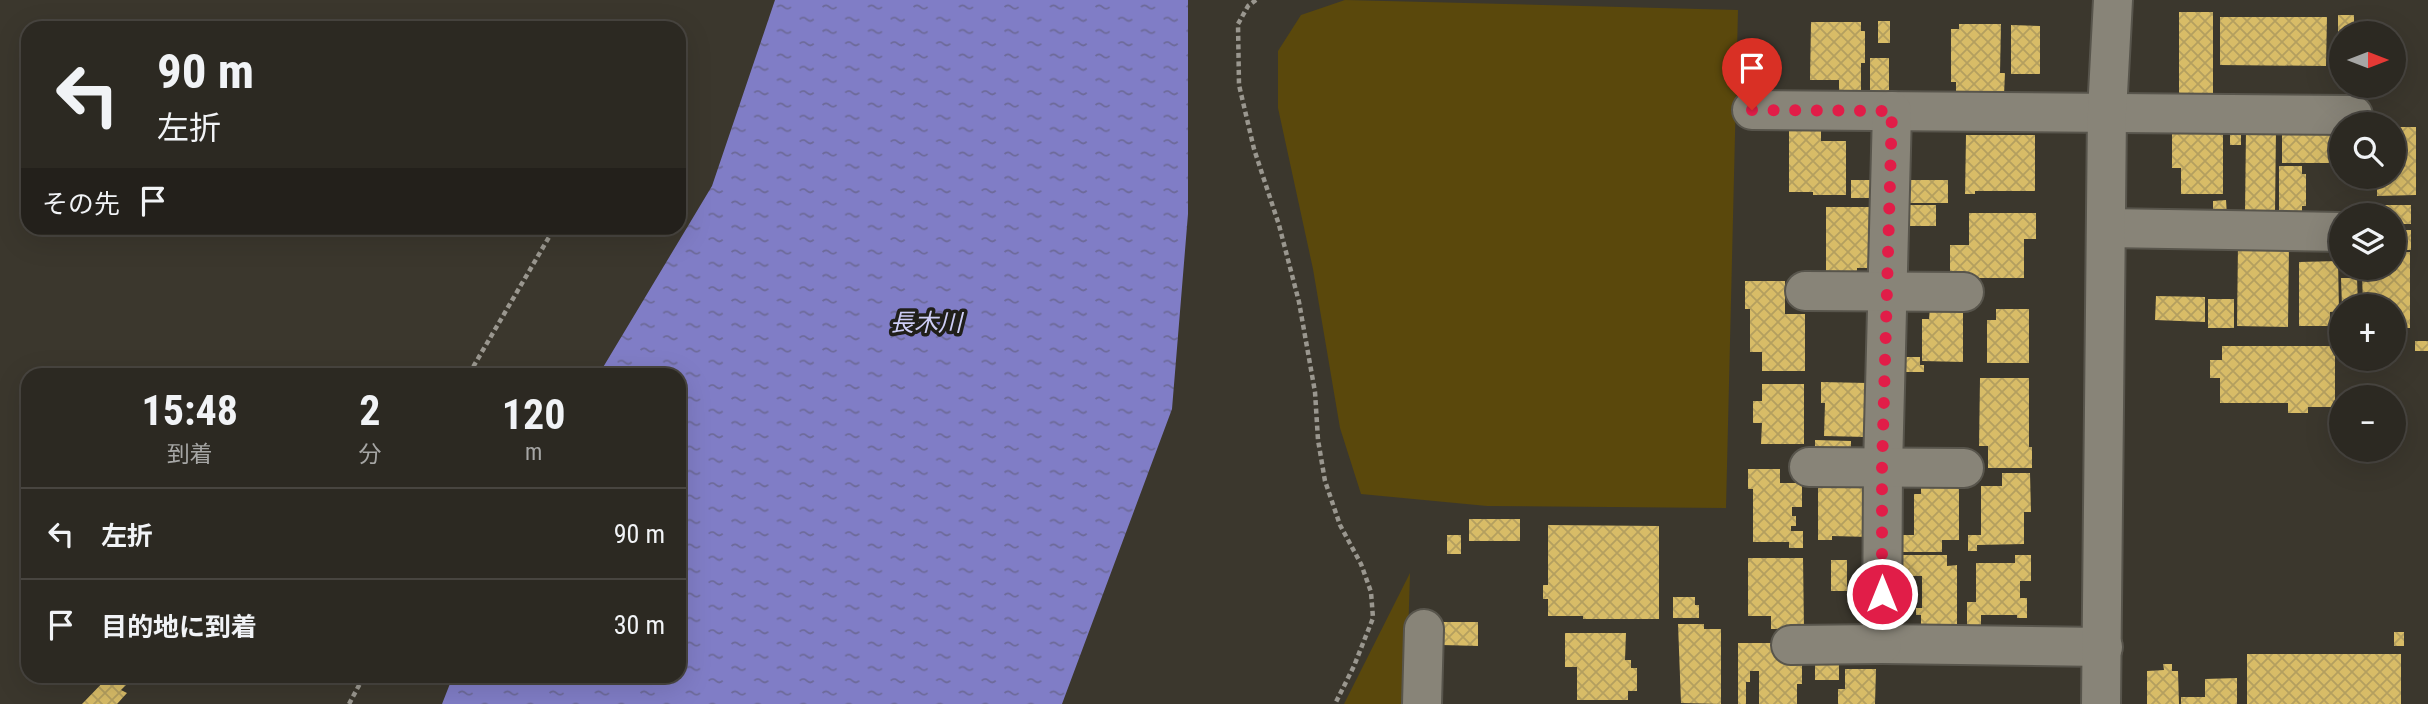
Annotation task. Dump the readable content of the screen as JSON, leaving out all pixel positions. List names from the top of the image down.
{
  "water": ["長木川"],
  "north": "right",
  "page": {
    "map_buttons": ["+", "−"],
    "turn": ["90 m", "左折"],
    "then": "その先",
    "eta": [
      "15:48",
      "到着",
      "2",
      "分",
      "120",
      "m"
    ],
    "list": [
      {
        "name": "左折",
        "value": "90 m"
      },
      {
        "name": "目的地に到着",
        "value": "30 m"
      }
    ]
  }
}
